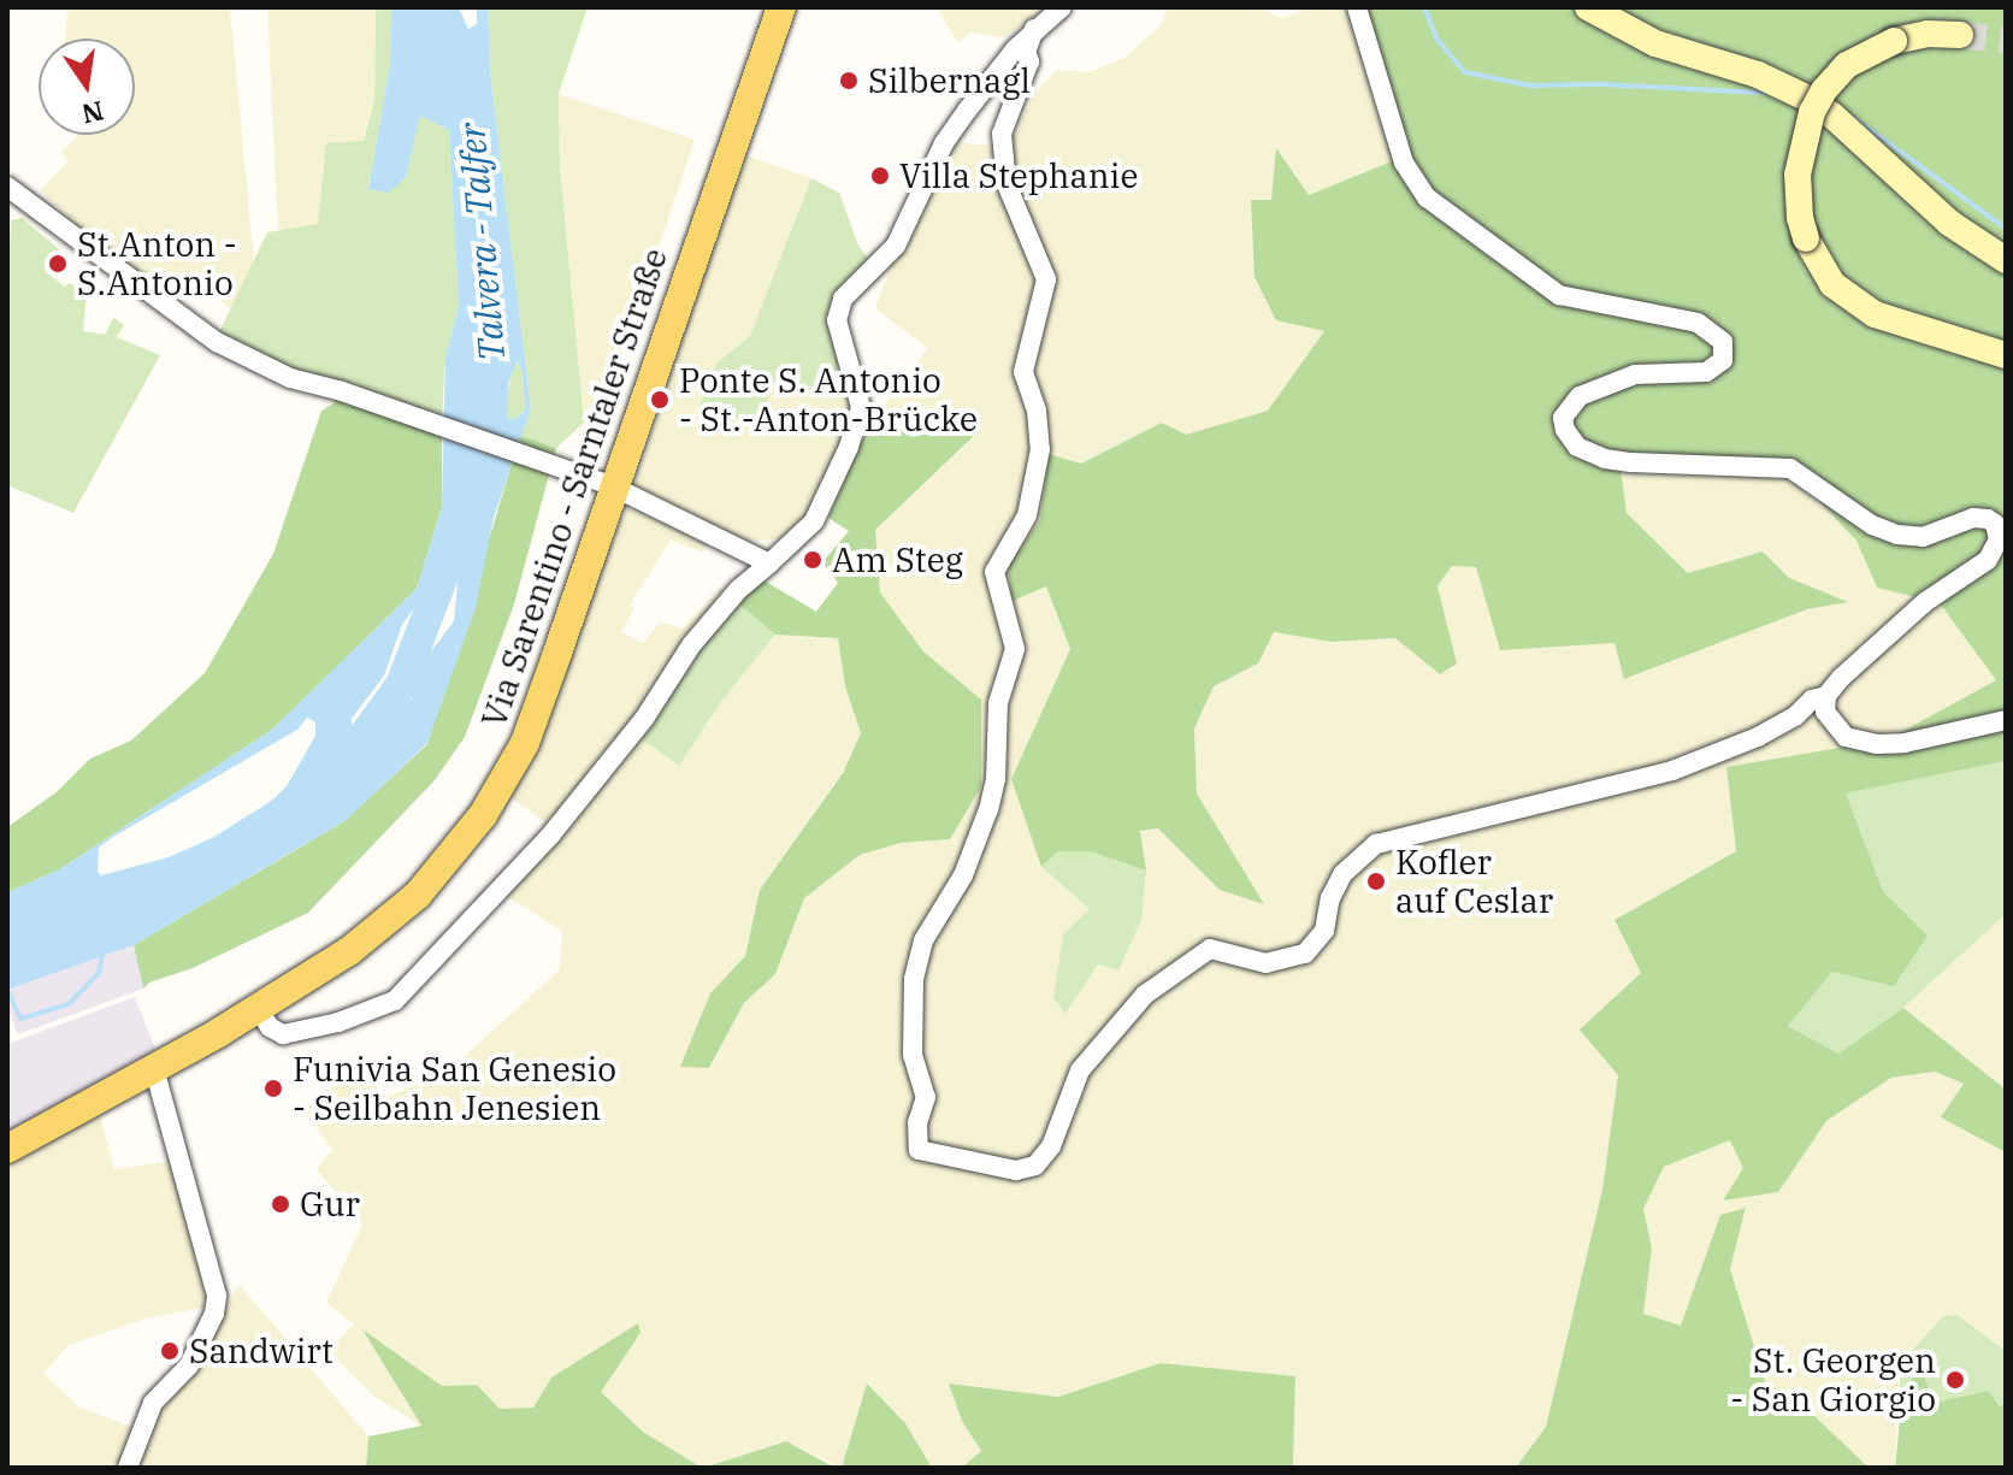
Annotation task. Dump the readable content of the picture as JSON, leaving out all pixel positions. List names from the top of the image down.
{
  "streets": {
    "main road": ["Via Sarentino - Sarntaler Straße"]
  },
  "water": ["Talvera - Talfer"],
  "places": [
    "Silbernagl",
    "Villa Stephanie",
    "St.Anton - S.Antonio",
    "Ponte S. Antonio - St.-Anton-Brücke",
    "Am Steg",
    "Kofler auf Ceslar",
    "Funivia San Genesio - Seilbahn Jenesien",
    "Gur",
    "Sandwirt",
    "St. Georgen - San Giorgio"
  ],
  "north": "bottom"
}
